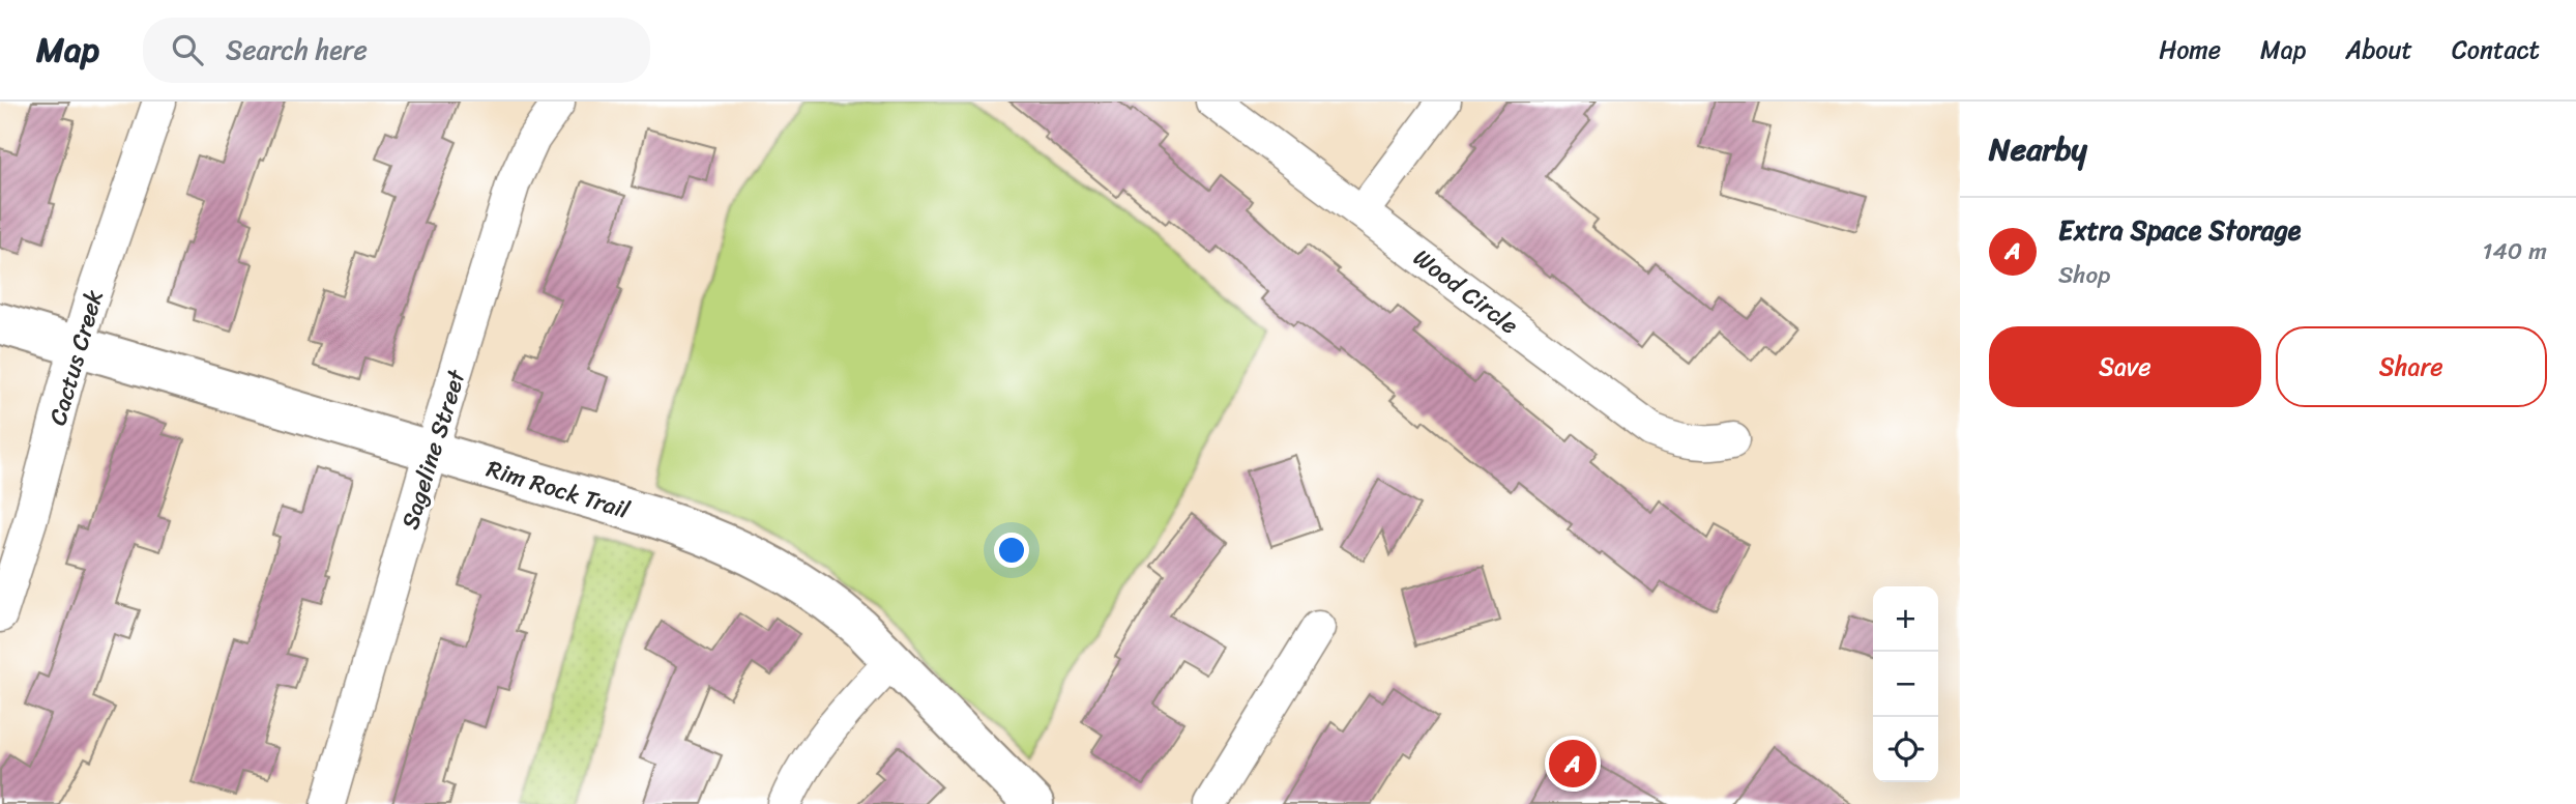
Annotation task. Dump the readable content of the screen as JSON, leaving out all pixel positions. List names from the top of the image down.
{
  "streets": {
    "street": [
      "Wood Circle",
      "Cactus Creek",
      "Sageline Street",
      "Rim Rock Trail"
    ]
  },
  "crossings": [
    ["Cactus Creek", "Rim Rock Trail"],
    ["Sageline Street", "Rim Rock Trail"]
  ],
  "page": {
    "header": "Map",
    "search": "Search here",
    "nav": [
      "Home",
      "Map",
      "About",
      "Contact"
    ],
    "heading": "Nearby",
    "list": [
      {
        "mark": "A",
        "name": "Extra Space Storage",
        "note": "Shop",
        "value": "140 m"
      }
    ],
    "buttons": ["Save", "Share"],
    "map_buttons": ["+", "−"],
    "pins": "A"
  }
}
